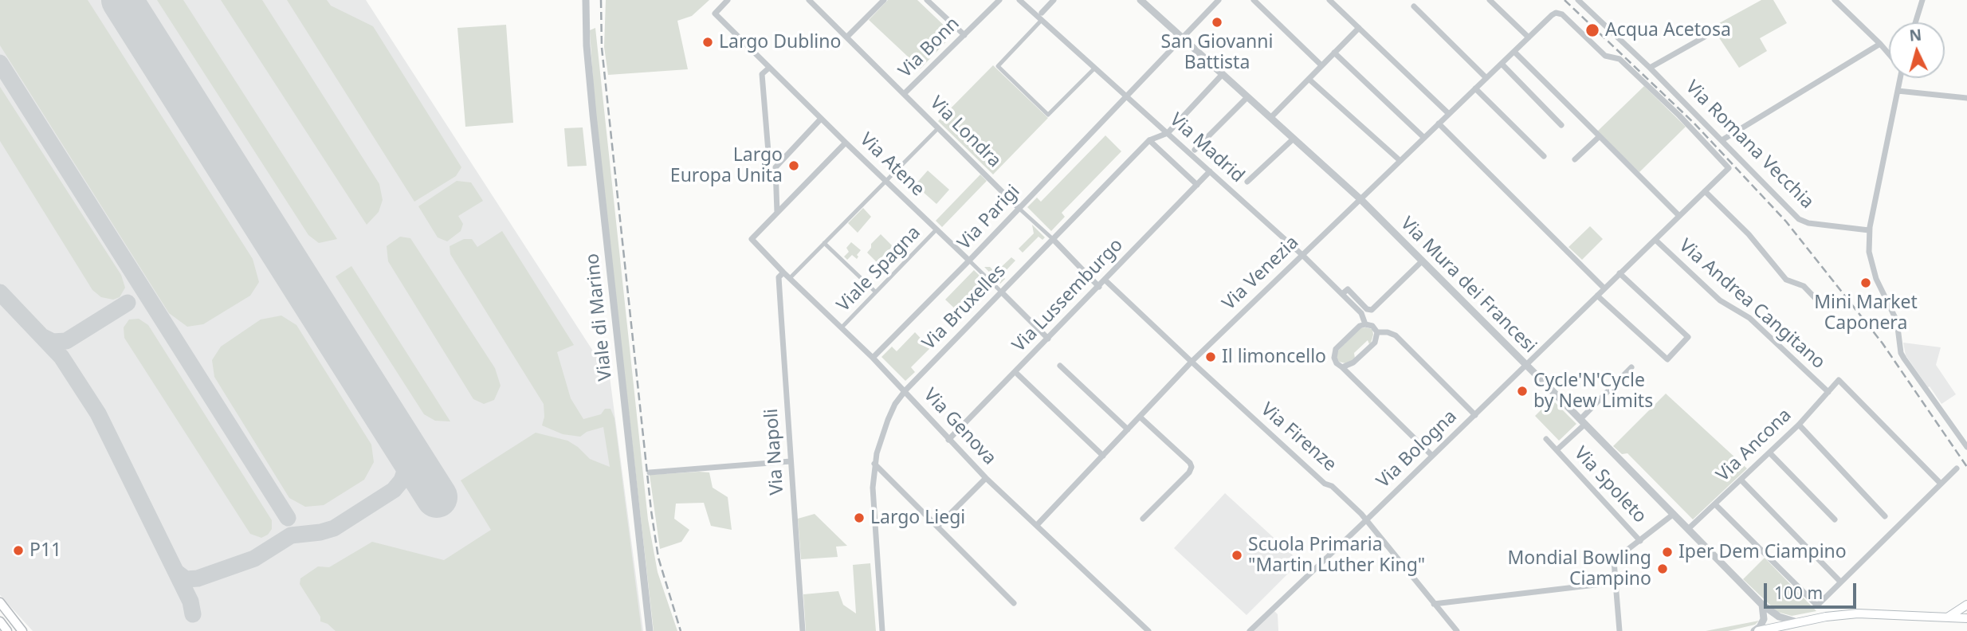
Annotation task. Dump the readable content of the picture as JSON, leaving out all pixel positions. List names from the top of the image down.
{
  "streets": {
    "street": [
      "Via Bonn",
      "Via Londra",
      "Via Romana Vecchia",
      "Via Madrid",
      "Via Atene",
      "Via Parigi",
      "Viale Spagna",
      "Via Venezia",
      "Via Mura dei Francesi",
      "Via Lussemburgo",
      "Via Andrea Cangitano",
      "Via Bruxelles",
      "Viale di Marino",
      "Via Genova",
      "Via Firenze",
      "Via Ancona",
      "Via Bologna",
      "Via Napoli",
      "Via Spoleto"
    ]
  },
  "crossings": [
    ["Via Bonn", "Via Londra"],
    ["Via Londra", "Via Parigi"],
    ["Via Londra", "Via Lussemburgo"],
    ["Via Londra", "Via Bruxelles"],
    ["Via Madrid", "Via Parigi"],
    ["Via Madrid", "Via Venezia"],
    ["Via Madrid", "Via Lussemburgo"],
    ["Via Madrid", "Via Bruxelles"],
    ["Via Atene", "Via Parigi"],
    ["Via Atene", "Viale Spagna"],
    ["Via Atene", "Via Lussemburgo"],
    ["Via Atene", "Via Bruxelles"],
    ["Via Parigi", "Via Mura dei Francesi"],
    ["Via Parigi", "Via Genova"],
    ["Viale Spagna", "Via Genova"],
    ["Via Venezia", "Via Mura dei Francesi"],
    ["Via Venezia", "Via Genova"],
    ["Via Venezia", "Via Firenze"],
    ["Via Venezia", "Via Bologna"],
    ["Via Mura dei Francesi", "Via Bruxelles"],
    ["Via Mura dei Francesi", "Via Ancona"],
    ["Via Mura dei Francesi", "Via Bologna"],
    ["Via Mura dei Francesi", "Via Spoleto"],
    ["Via Lussemburgo", "Via Genova"],
    ["Via Lussemburgo", "Via Firenze"],
    ["Via Andrea Cangitano", "Via Ancona"],
    ["Via Andrea Cangitano", "Via Bologna"],
    ["Via Bruxelles", "Via Genova"],
    ["Via Genova", "Via Napoli"],
    ["Via Firenze", "Via Bologna"]
  ],
  "places": [
    "San Giovanni Battista",
    "Acqua Acetosa",
    "Largo Dublino",
    "Largo Europa Unita",
    "Mini Market Caponera",
    "Il limoncello",
    "Cycle'N'Cycle by New Limits",
    "Largo Liegi",
    "P11",
    "Iper Dem Ciampino",
    "Scuola Primaria \"Martin Luther King\"",
    "Mondial Bowling Ciampino"
  ],
  "scale_bar": "100 m",
  "north": "top"
}
